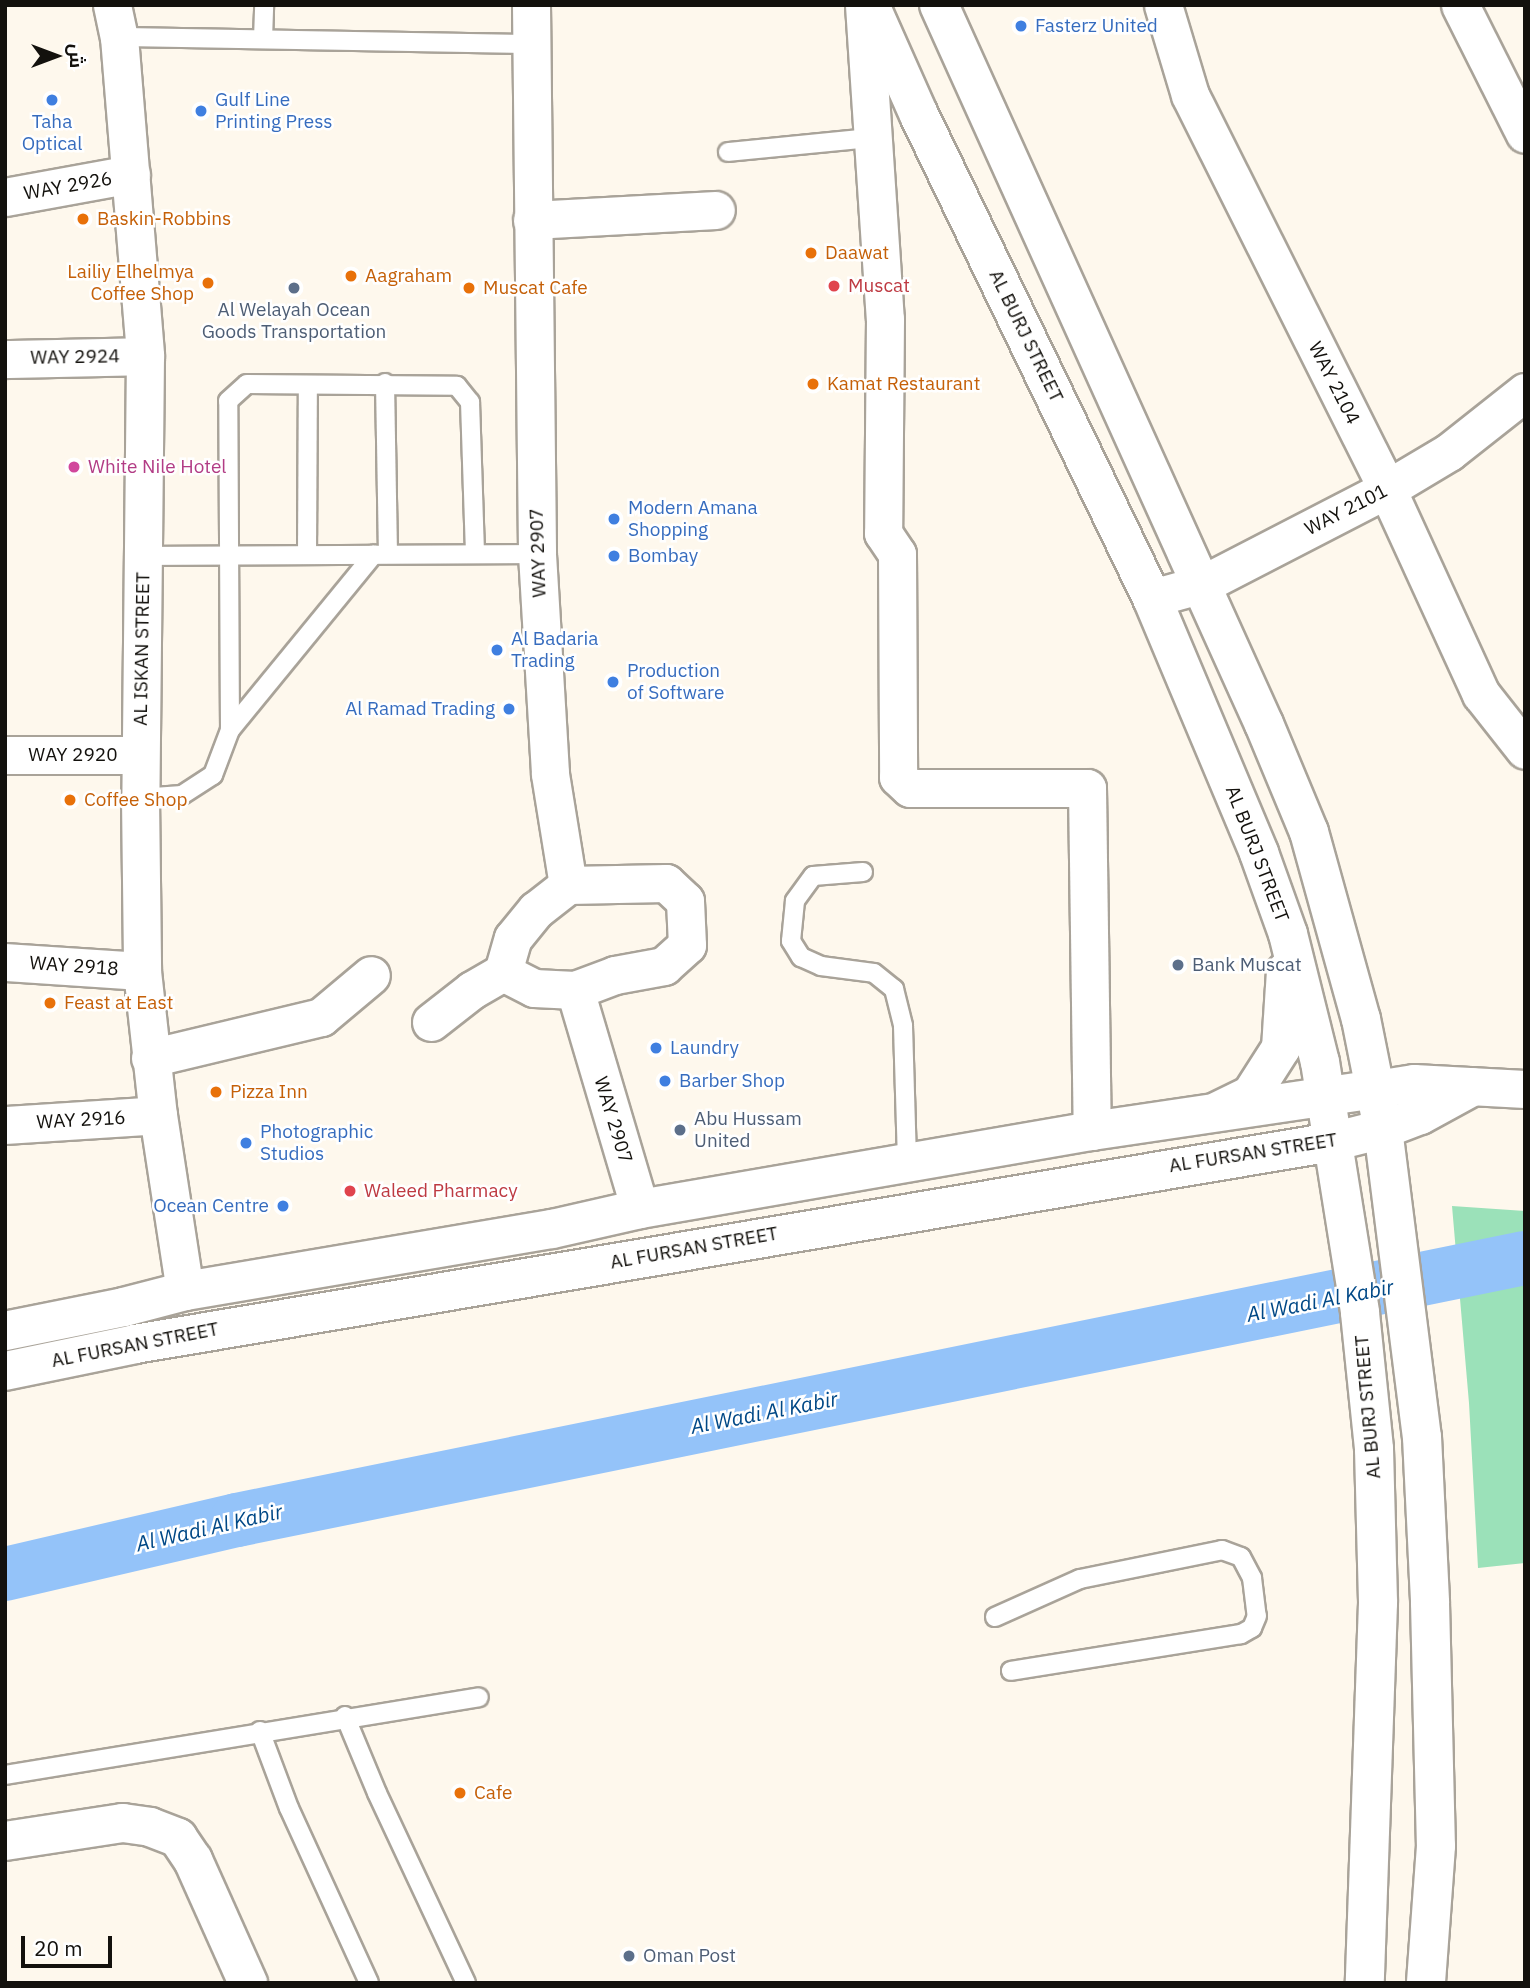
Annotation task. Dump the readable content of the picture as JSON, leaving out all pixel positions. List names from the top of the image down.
{
  "streets": {
    "main road": ["AL BURJ STREET", "AL FURSAN STREET"],
    "street": [
      "WAY 2926",
      "WAY 2924",
      "WAY 2104",
      "WAY 2101",
      "WAY 2907",
      "AL ISKAN STREET",
      "WAY 2920",
      "WAY 2918",
      "WAY 2916"
    ]
  },
  "crossings": [
    ["WAY 2926", "AL ISKAN STREET"],
    ["AL BURJ STREET", "WAY 2101"],
    ["AL BURJ STREET", "AL FURSAN STREET"],
    ["WAY 2924", "AL ISKAN STREET"],
    ["WAY 2104", "WAY 2101"],
    ["WAY 2907", "AL FURSAN STREET"],
    ["AL ISKAN STREET", "WAY 2920"],
    ["AL ISKAN STREET", "WAY 2918"],
    ["AL ISKAN STREET", "WAY 2916"],
    ["AL ISKAN STREET", "AL FURSAN STREET"]
  ],
  "water": ["Al Wadi Al Kabir"],
  "places": [
    "Fasterz United",
    "Taha Optical",
    "Gulf Line Printing Press",
    "Baskin-Robbins",
    "Daawat",
    "Aagraham",
    "Lailiy Elhelmya Coffee Shop",
    "Muscat",
    "Al Welayah Ocean Goods Transportation",
    "Muscat Cafe",
    "Kamat Restaurant",
    "White Nile Hotel",
    "Modern Amana Shopping",
    "Bombay",
    "Al Badaria Trading",
    "Production of Software",
    "Al Ramad Trading",
    "Coffee Shop",
    "Bank Muscat",
    "Feast at East",
    "Laundry",
    "Barber Shop",
    "Pizza Inn",
    "Abu Hussam United",
    "Photographic Studios",
    "Waleed Pharmacy",
    "Ocean Centre",
    "Cafe",
    "Oman Post"
  ],
  "scale_bar": "20 m",
  "north": "right"
}
